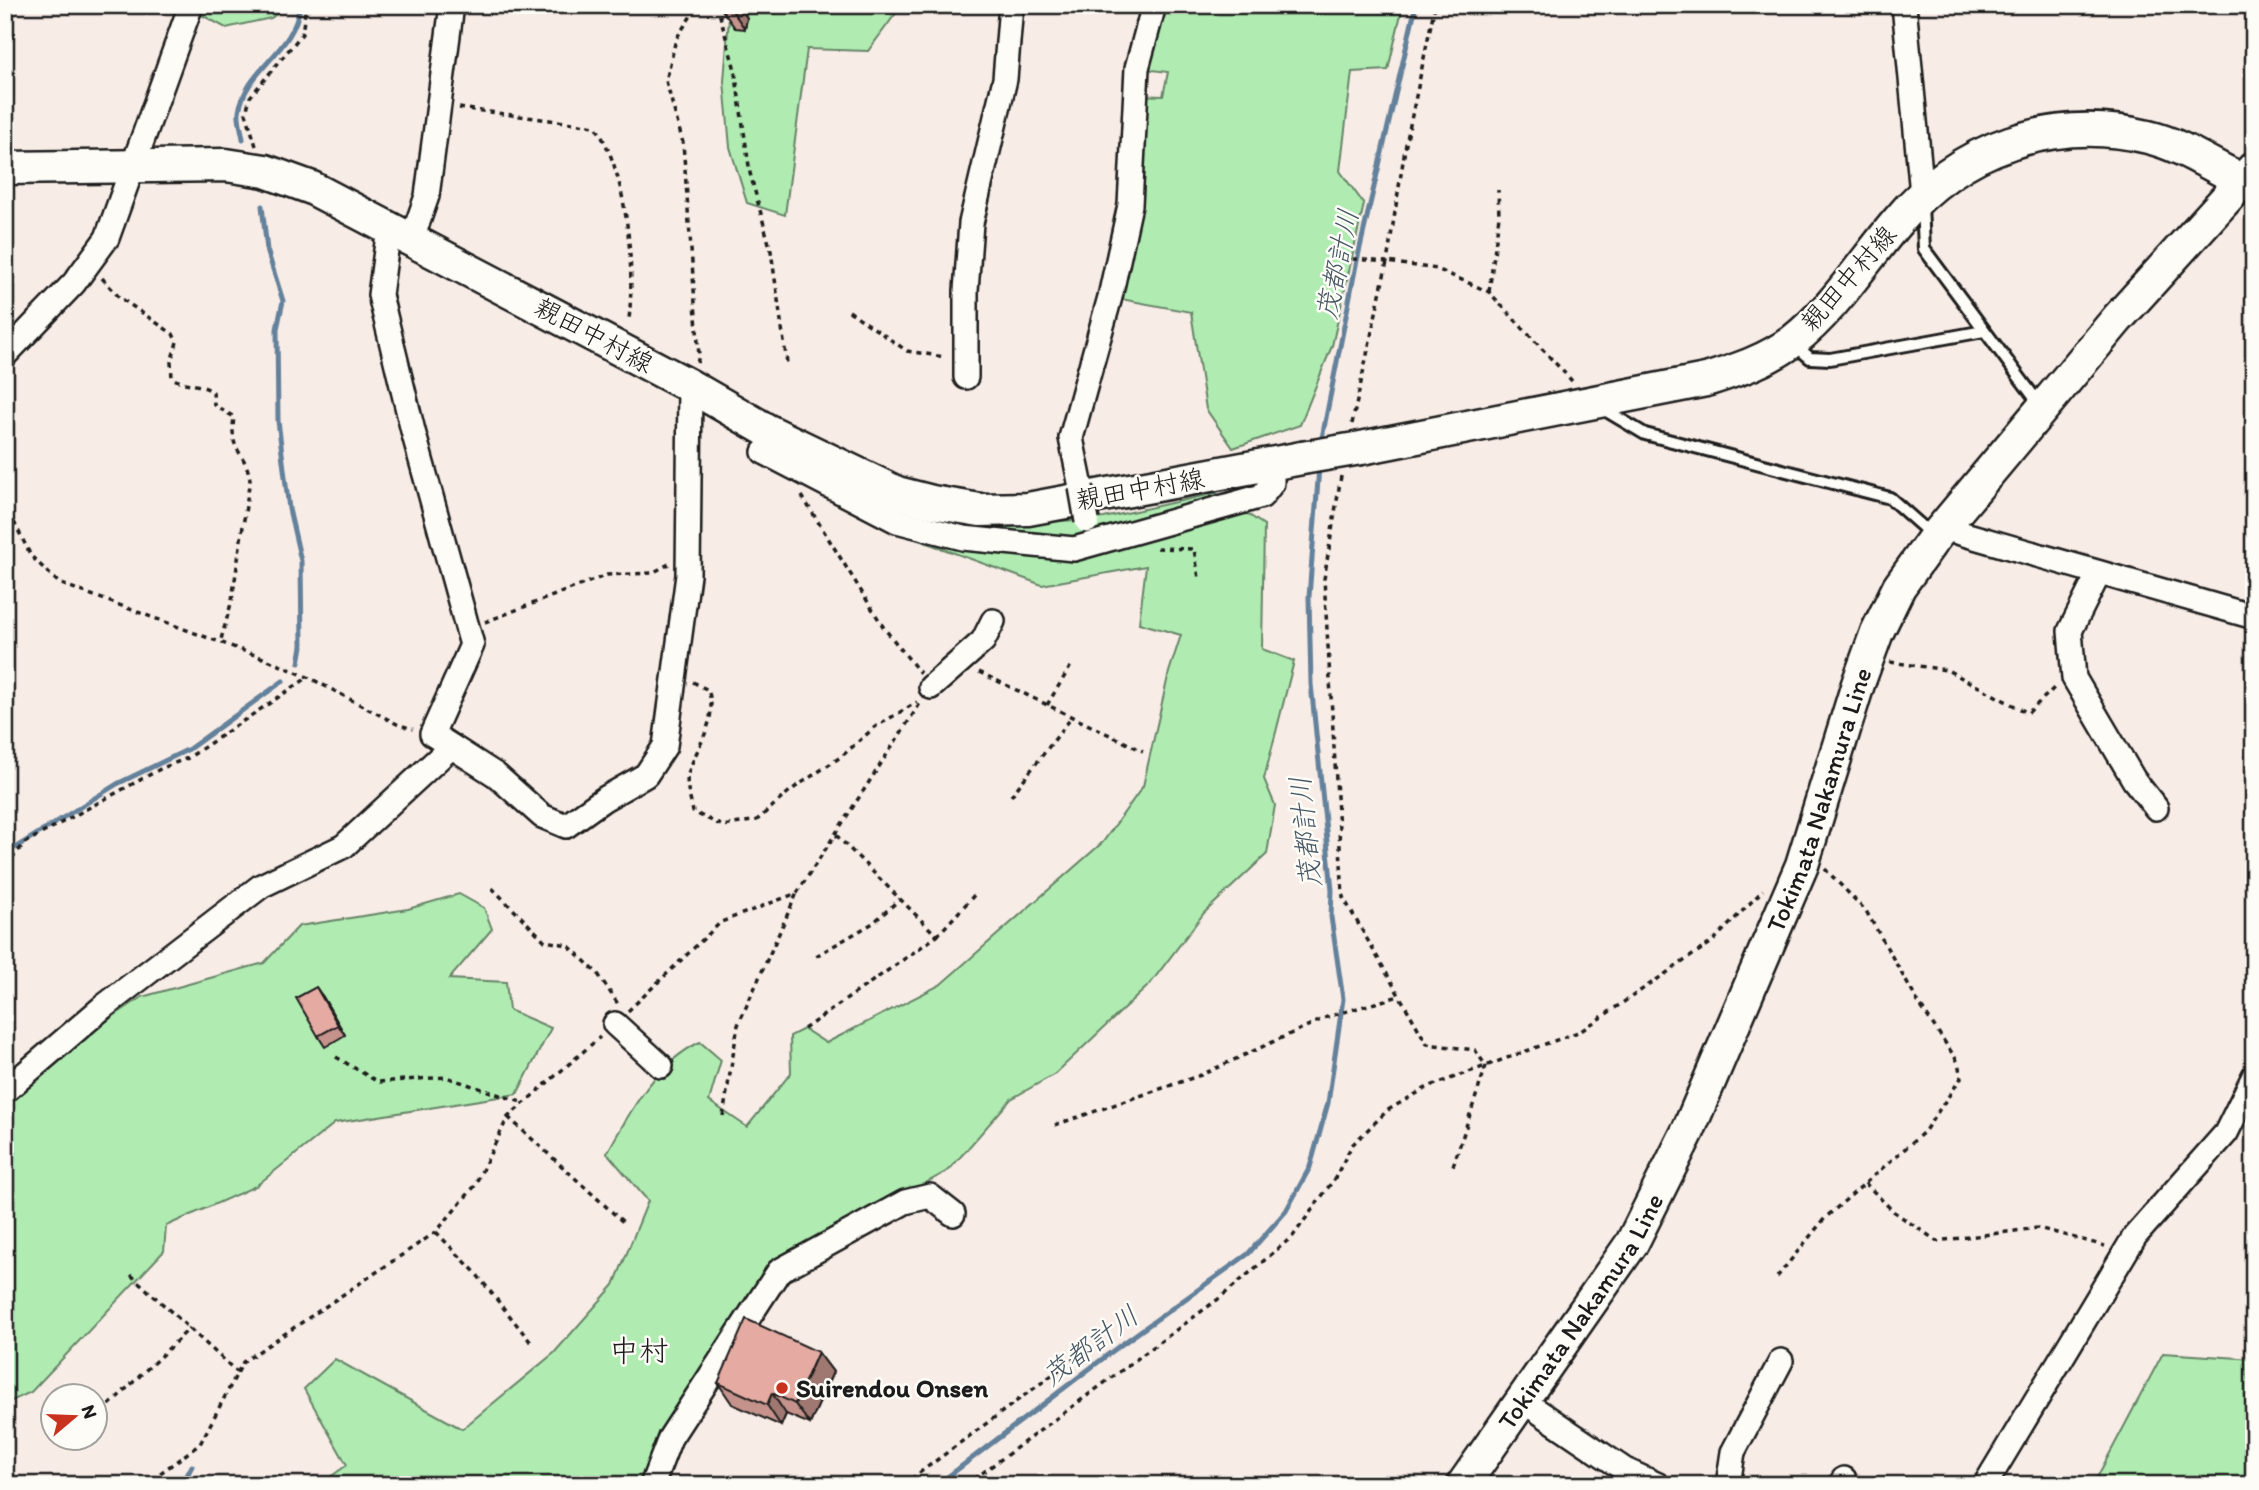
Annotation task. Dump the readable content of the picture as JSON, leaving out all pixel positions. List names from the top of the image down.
{
  "streets": {
    "main road": ["親田中村線", "Tokimata Nakamura Line"]
  },
  "crossings": [
    ["親田中村線", "Tokimata Nakamura Line"]
  ],
  "districts": ["中村"],
  "water": ["茂都計川"],
  "places": ["Suirendou Onsen"],
  "north": "right"
}
